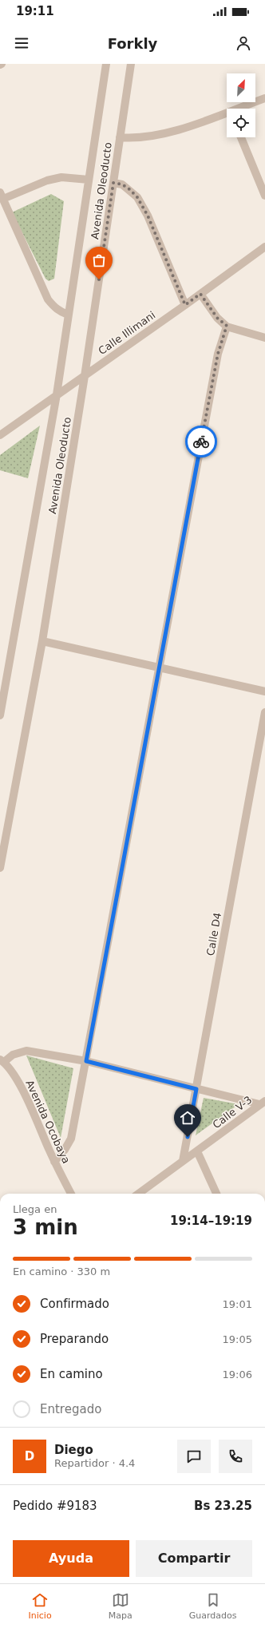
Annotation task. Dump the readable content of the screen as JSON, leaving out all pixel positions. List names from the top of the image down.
{
  "streets": {
    "street": [
      "Avenida Oleoducto",
      "Calle Illimani",
      "Calle D4",
      "Calle V-3",
      "Avenida Ocobaya"
    ]
  },
  "crossings": [
    ["Avenida Oleoducto", "Calle Illimani"],
    ["Calle D4", "Calle V-3"]
  ],
  "north": "top right",
  "page": {
    "status": "19:11",
    "header": "Forkly",
    "heading": ["3 min", "Llega en", "19:14–19:19"],
    "panel": [
      "Diego",
      "Repartidor · 4.4",
      "Pedido #9183",
      "Bs 23.25"
    ],
    "bar": "En camino · 330 m",
    "list": [
      ["Confirmado", "19:01"],
      ["Preparando", "19:05"],
      ["En camino", "19:06"],
      "Entregado"
    ],
    "round": "D",
    "buttons": ["Ayuda", "Compartir"],
    "tabs": ["Inicio", "Mapa", "Guardados"]
  }
}
